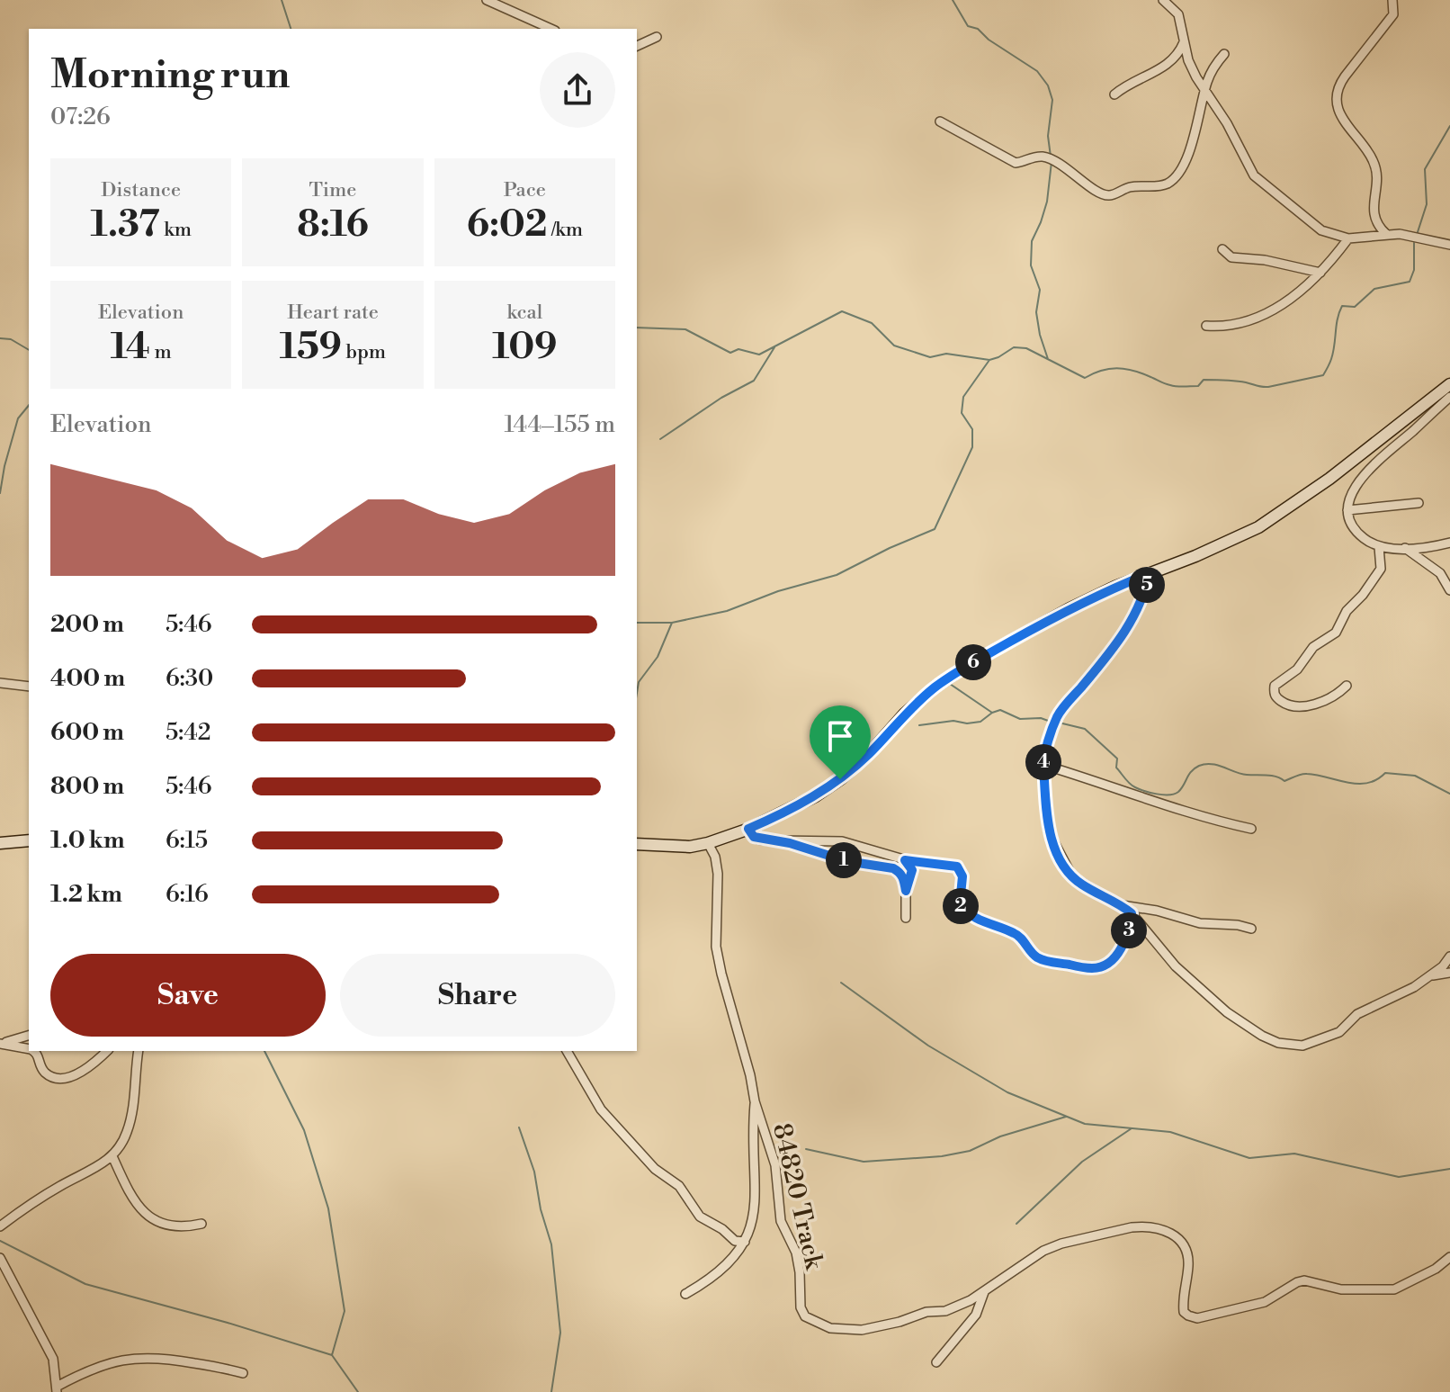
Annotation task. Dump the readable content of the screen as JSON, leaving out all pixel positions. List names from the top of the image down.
{
  "streets": {
    "street": ["84820 Track"]
  },
  "page": {
    "heading": ["Morning run", "07:26"],
    "stats": [
      ["Distance", "1.37 km"],
      ["Time", "8:16"],
      ["Pace", "6:02 /km"],
      ["Elevation", "14 m"],
      ["Heart rate", "159 bpm"],
      ["kcal", "109"]
    ],
    "chart": ["Elevation", "144–155 m"],
    "pins": [
      "5",
      "6",
      "4",
      "1",
      "2",
      "3"
    ],
    "list": [
      {
        "name": "200 m",
        "note": "5:46"
      },
      {
        "name": "400 m",
        "note": "6:30"
      },
      {
        "name": "600 m",
        "note": "5:42"
      },
      {
        "name": "800 m",
        "note": "5:46"
      },
      {
        "name": "1.0 km",
        "note": "6:15"
      },
      {
        "name": "1.2 km",
        "note": "6:16"
      }
    ],
    "buttons": ["Save", "Share"]
  }
}
